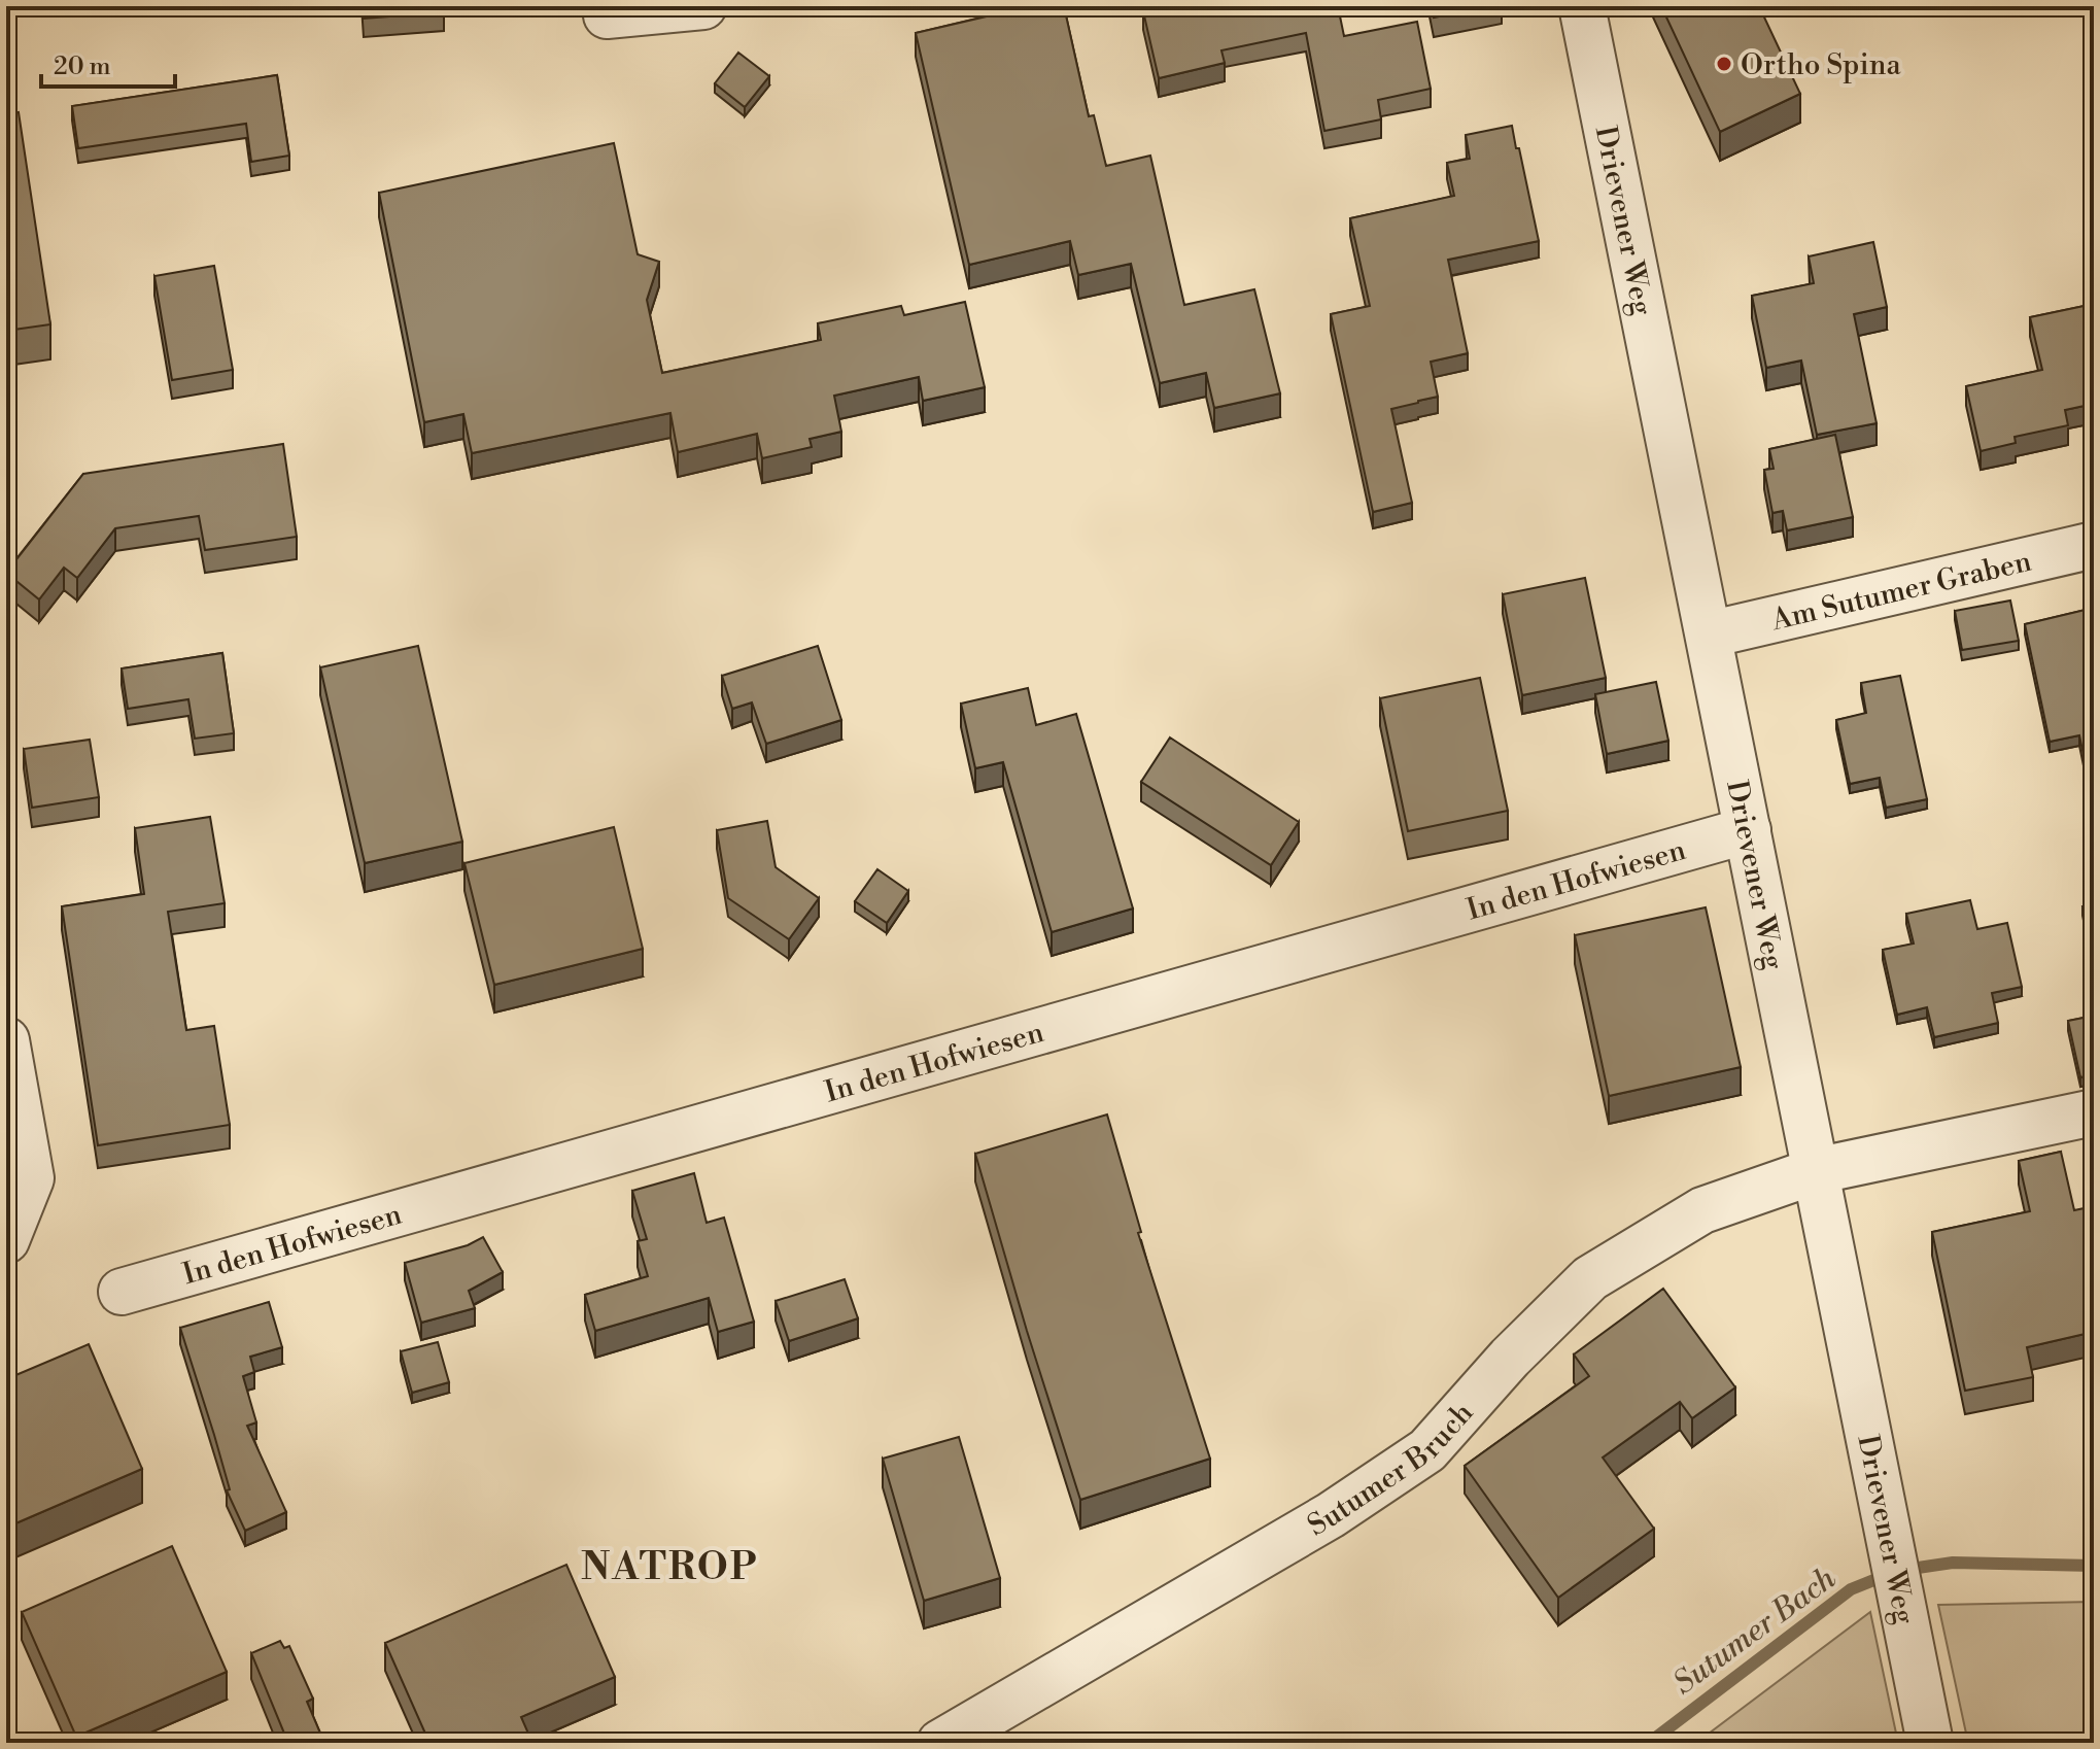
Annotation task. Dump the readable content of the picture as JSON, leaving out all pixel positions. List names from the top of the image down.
{
  "streets": {
    "street": [
      "Drievener Weg",
      "Am Sutumer Graben",
      "In den Hofwiesen",
      "Sutumer Bruch"
    ]
  },
  "crossings": [
    ["Drievener Weg", "Am Sutumer Graben"],
    ["Drievener Weg", "In den Hofwiesen"],
    ["Drievener Weg", "Sutumer Bruch"]
  ],
  "districts": ["NATROP"],
  "water": ["Sutumer Bach"],
  "places": ["Ortho Spina"],
  "scale_bar": "20 m"
}
